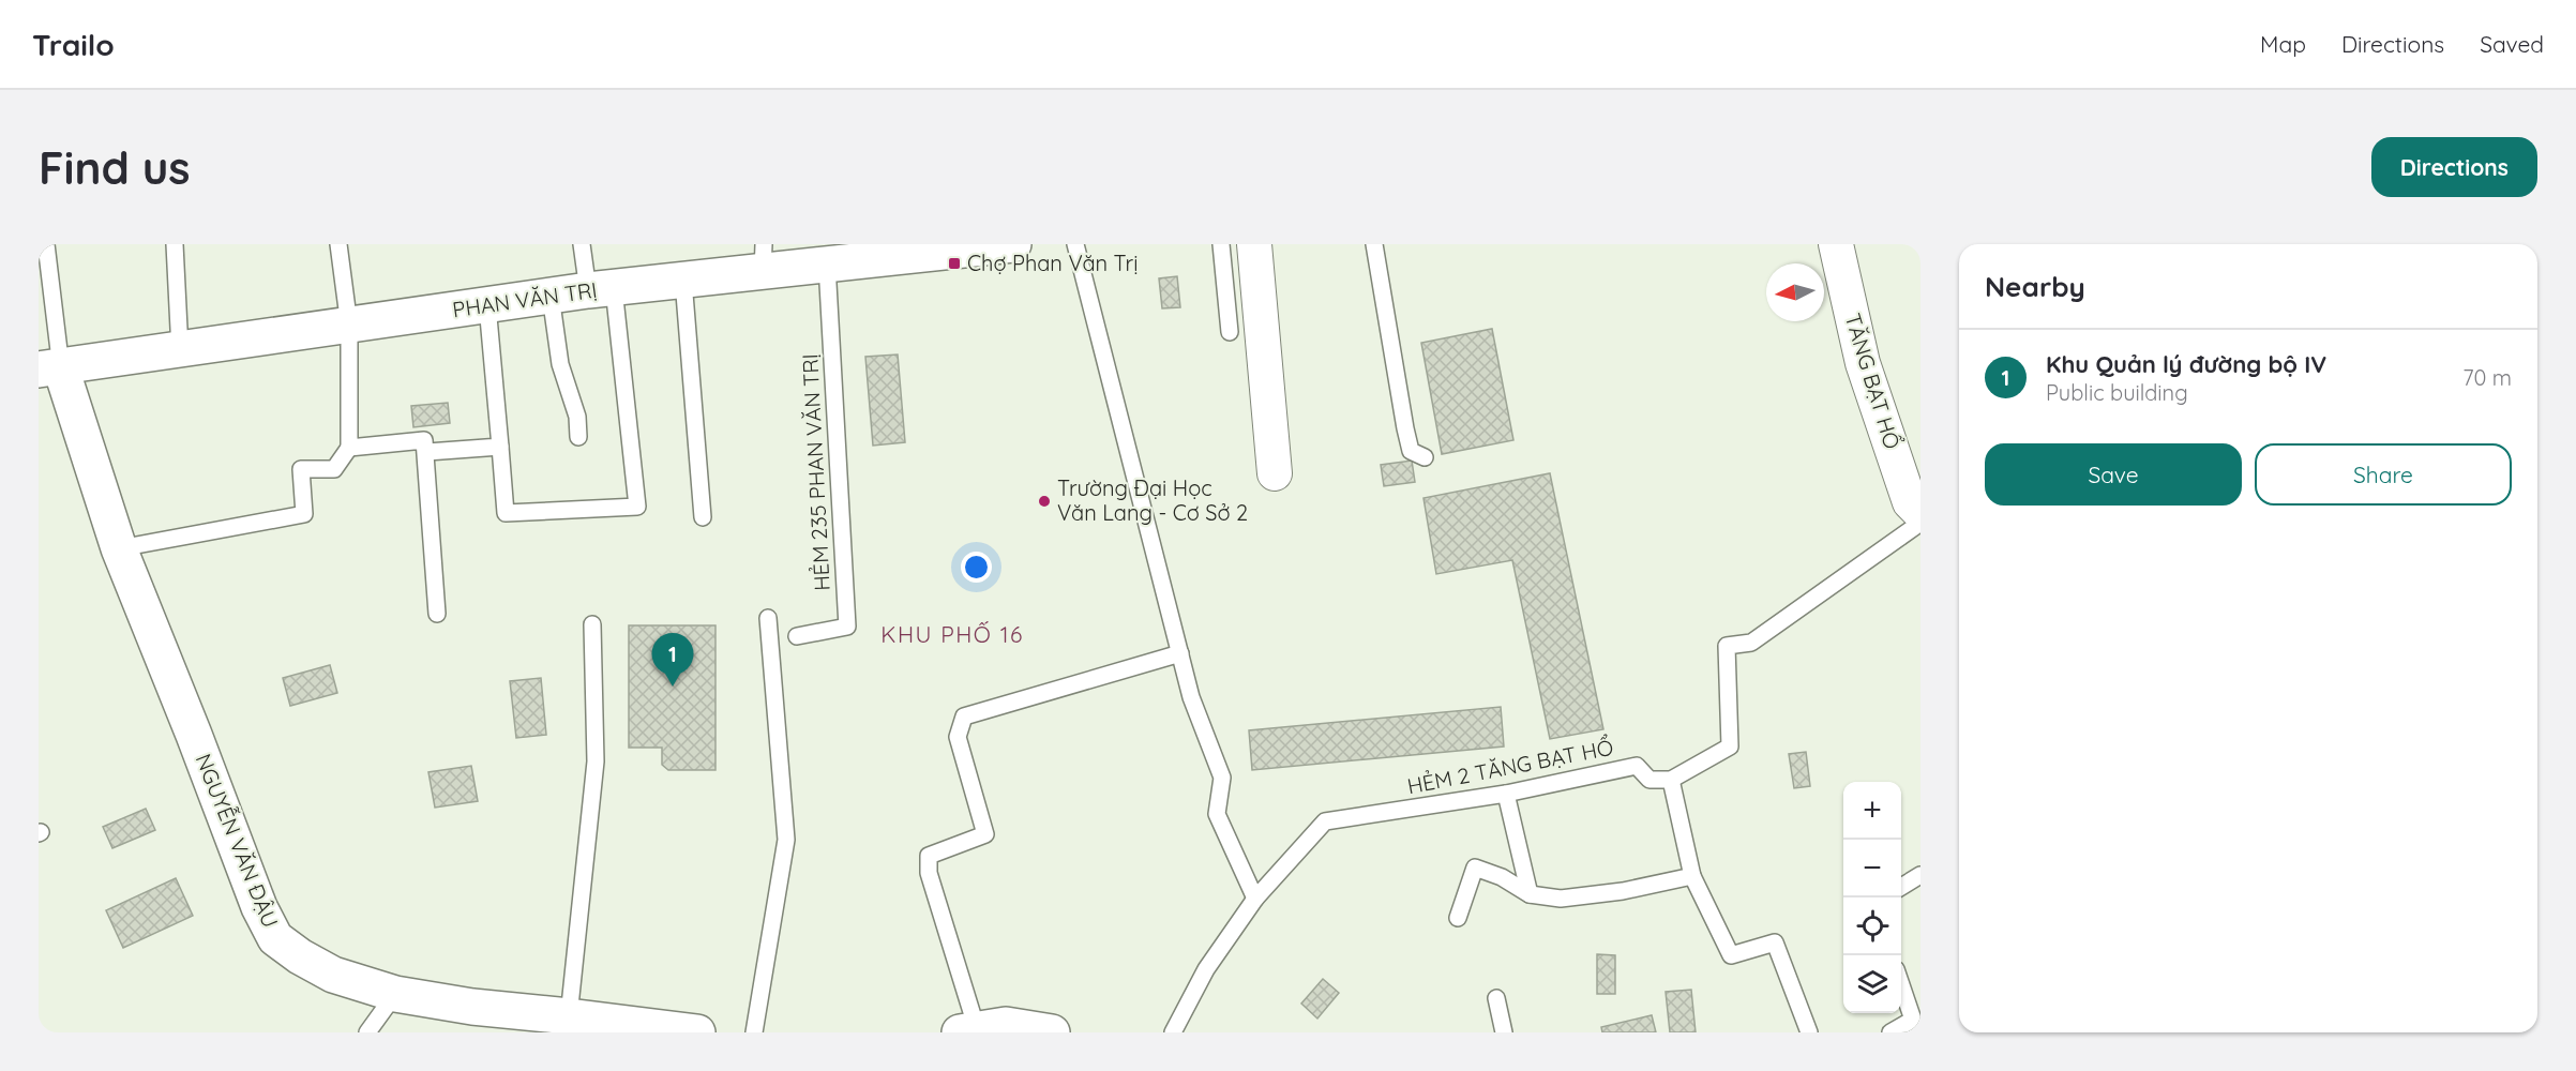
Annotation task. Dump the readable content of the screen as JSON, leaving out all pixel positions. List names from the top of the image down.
{
  "streets": {
    "street": ["PHAN VĂN TRỊ", "TĂNG BẠT HỔ", "NGUYỄN VĂN ĐẬU"],
    "lane": ["HẺM 235 PHAN VĂN TRỊ", "HẺM 2 TĂNG BẠT HỔ"]
  },
  "crossings": [
    ["PHAN VĂN TRỊ", "HẺM 235 PHAN VĂN TRỊ"],
    ["PHAN VĂN TRỊ", "NGUYỄN VĂN ĐẬU"]
  ],
  "districts": ["KHU PHỐ 16"],
  "places": {
    "transit": ["Chợ Phan Văn Trị"],
    "other": ["Trường Đại Học Văn Lang - Cơ Sở 2"]
  },
  "north": "left",
  "page": {
    "header": "Trailo",
    "nav": ["Map", "Directions", "Saved"],
    "buttons": [
      "Directions",
      ["Save", "Share"]
    ],
    "title": "Find us",
    "heading": "Nearby",
    "list": [
      {
        "mark": "1",
        "name": "Khu Quản lý đường bộ IV",
        "note": "Public building",
        "value": "70 m"
      }
    ],
    "pins": "1",
    "map_buttons": ["+", "−"]
  }
}
